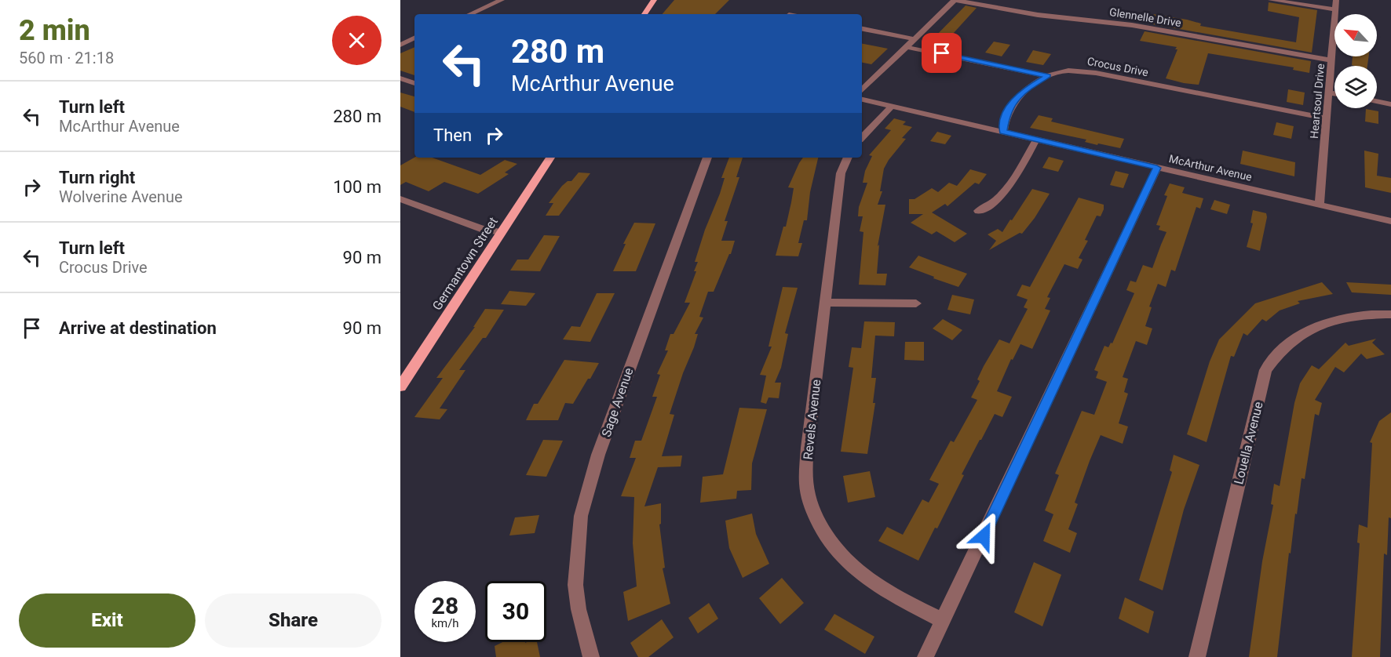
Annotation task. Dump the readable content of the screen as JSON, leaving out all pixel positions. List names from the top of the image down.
{
  "streets": {
    "main road": ["Germantown Street"],
    "street": [
      "Glennelle Drive",
      "Crocus Drive",
      "Heartsoul Drive",
      "McArthur Avenue",
      "Sage Avenue",
      "Revels Avenue",
      "Louella Avenue"
    ]
  },
  "crossings": [
    ["Glennelle Drive", "Heartsoul Drive"],
    ["Crocus Drive", "Heartsoul Drive"],
    ["Heartsoul Drive", "McArthur Avenue"]
  ],
  "north": "top left",
  "page": {
    "heading": ["2 min", "560 m · 21:18"],
    "turn": ["280 m", "McArthur Avenue"],
    "list": [
      {
        "name": "Turn left",
        "note": "McArthur Avenue",
        "value": "280 m"
      },
      {
        "name": "Turn right",
        "note": "Wolverine Avenue",
        "value": "100 m"
      },
      {
        "name": "Turn left",
        "note": "Crocus Drive",
        "value": "90 m"
      },
      {
        "name": "Arrive at destination",
        "value": "90 m"
      }
    ],
    "then": "Then",
    "speed": "28 km/h",
    "limit": "30",
    "buttons": ["Exit", "Share"]
  }
}
